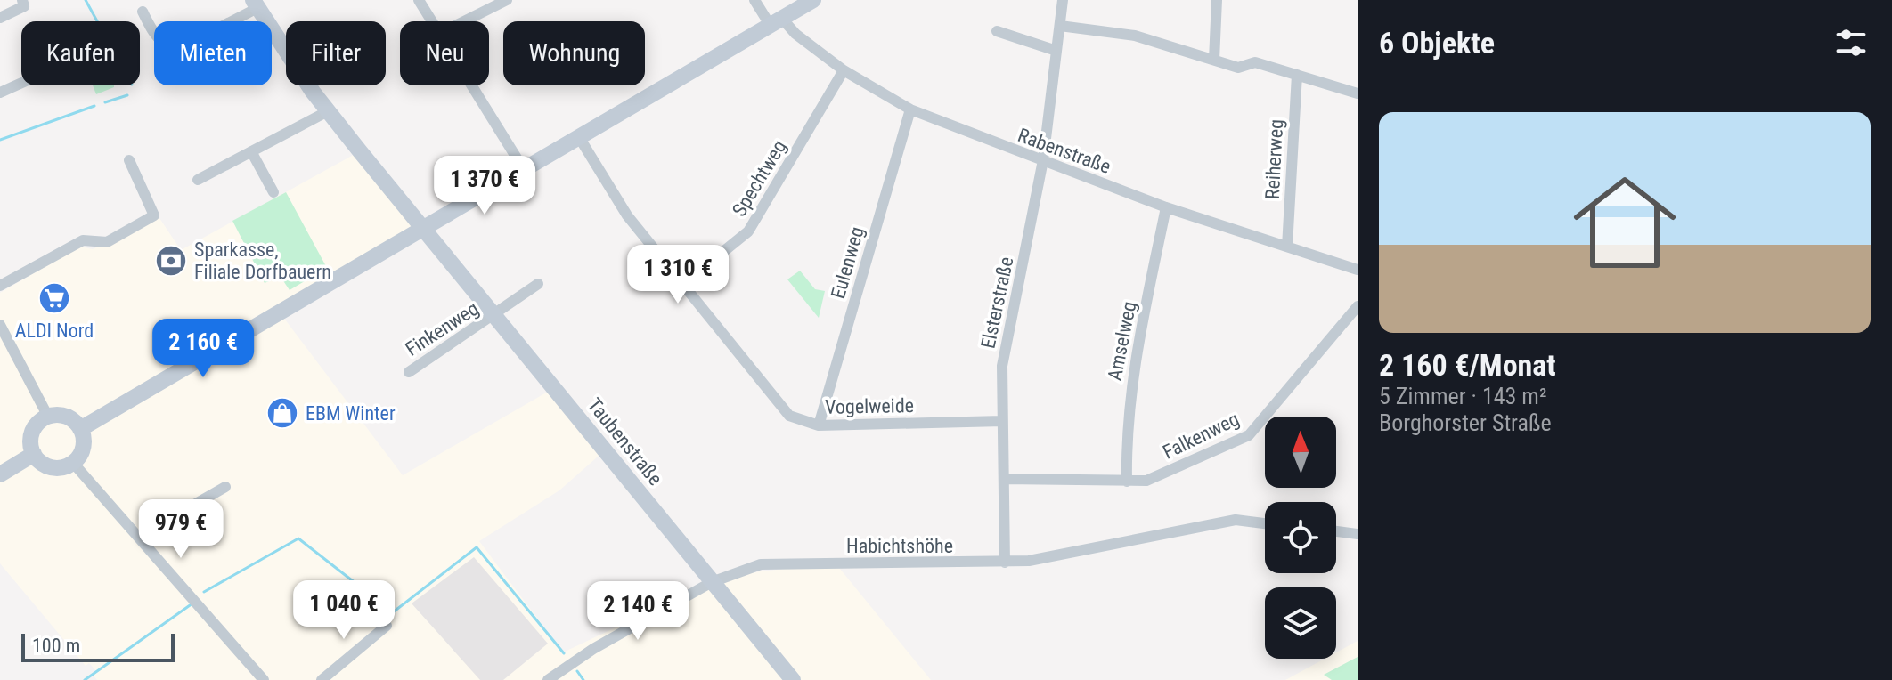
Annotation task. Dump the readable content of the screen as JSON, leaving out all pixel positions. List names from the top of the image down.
{
  "streets": {
    "main road": ["Taubenstraße"],
    "street": [
      "Rabenstraße",
      "Reiherweg",
      "Spechtweg",
      "Eulenweg",
      "Elsterstraße",
      "Finkenweg",
      "Amselweg",
      "Vogelweide",
      "Falkenweg",
      "Habichtshöhe"
    ]
  },
  "crossings": [
    ["Rabenstraße", "Reiherweg"],
    ["Rabenstraße", "Spechtweg"],
    ["Rabenstraße", "Eulenweg"],
    ["Rabenstraße", "Elsterstraße"],
    ["Rabenstraße", "Amselweg"],
    ["Spechtweg", "Vogelweide"],
    ["Eulenweg", "Vogelweide"],
    ["Elsterstraße", "Vogelweide"],
    ["Elsterstraße", "Falkenweg"],
    ["Elsterstraße", "Habichtshöhe"],
    ["Finkenweg", "Taubenstraße"],
    ["Amselweg", "Falkenweg"],
    ["Taubenstraße", "Habichtshöhe"]
  ],
  "places": {
    "bank": ["Sparkasse, Filiale Dorfbauern"],
    "supermarket": ["ALDI Nord"],
    "shop": ["EBM Winter"]
  },
  "scale_bar": "100 m",
  "north": "top",
  "page": {
    "heading": "6 Objekte",
    "chip": [
      "Kaufen",
      "Mieten",
      "Filter",
      "Neu",
      "Wohnung"
    ],
    "list": [
      {
        "name": "2 160 €/Monat",
        "note": "5 Zimmer · 143 m² · Borghorster Straße"
      }
    ],
    "price": [
      "1 370 €",
      "1 310 €",
      "2 160 €",
      "979 €",
      "1 040 €",
      "2 140 €"
    ],
    "scale": "100 m"
  }
}
